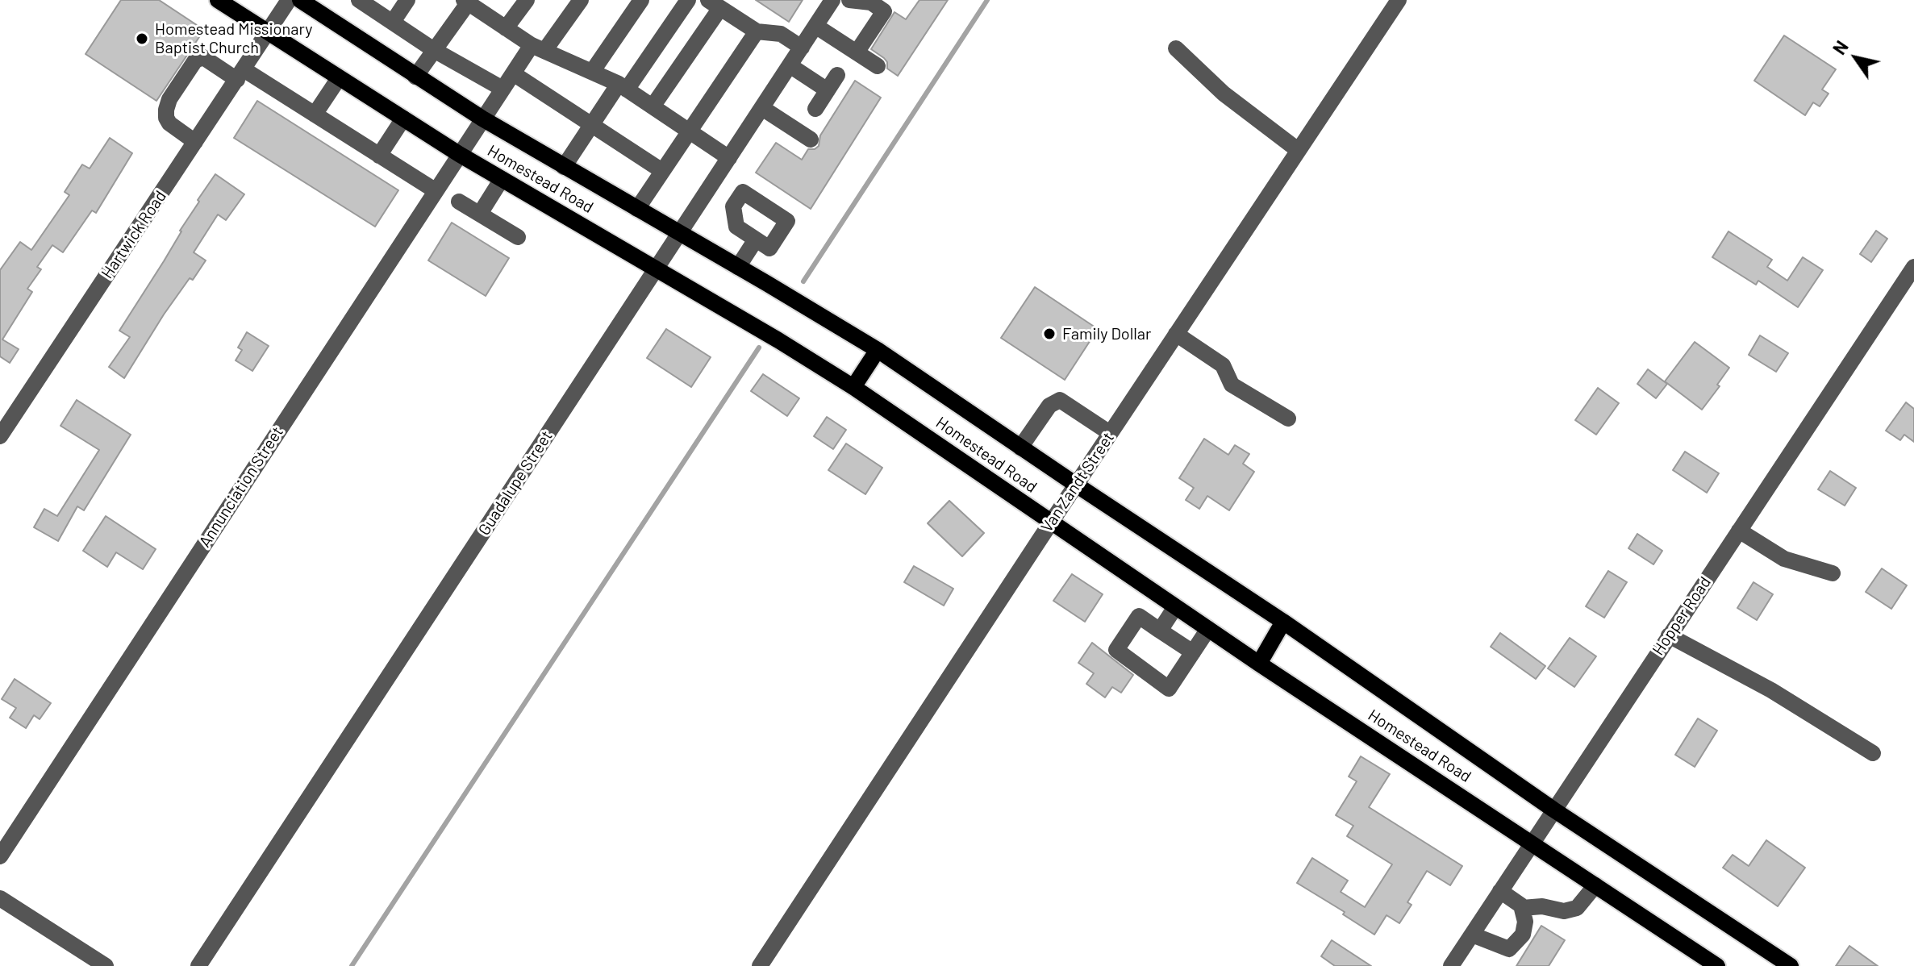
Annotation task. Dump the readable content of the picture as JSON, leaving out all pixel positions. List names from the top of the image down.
{
  "streets": {
    "main road": ["Homestead Road"],
    "street": [
      "Hartwick Road",
      "Van Zandt Street",
      "Guadalupe Street",
      "Annunciation Street",
      "Hopper Road"
    ]
  },
  "crossings": [
    ["Homestead Road", "Hartwick Road"],
    ["Homestead Road", "Van Zandt Street"],
    ["Homestead Road", "Guadalupe Street"],
    ["Homestead Road", "Annunciation Street"],
    ["Homestead Road", "Hopper Road"]
  ],
  "places": ["Homestead Missionary Baptist Church", "Family Dollar"],
  "north": "top left"
}
